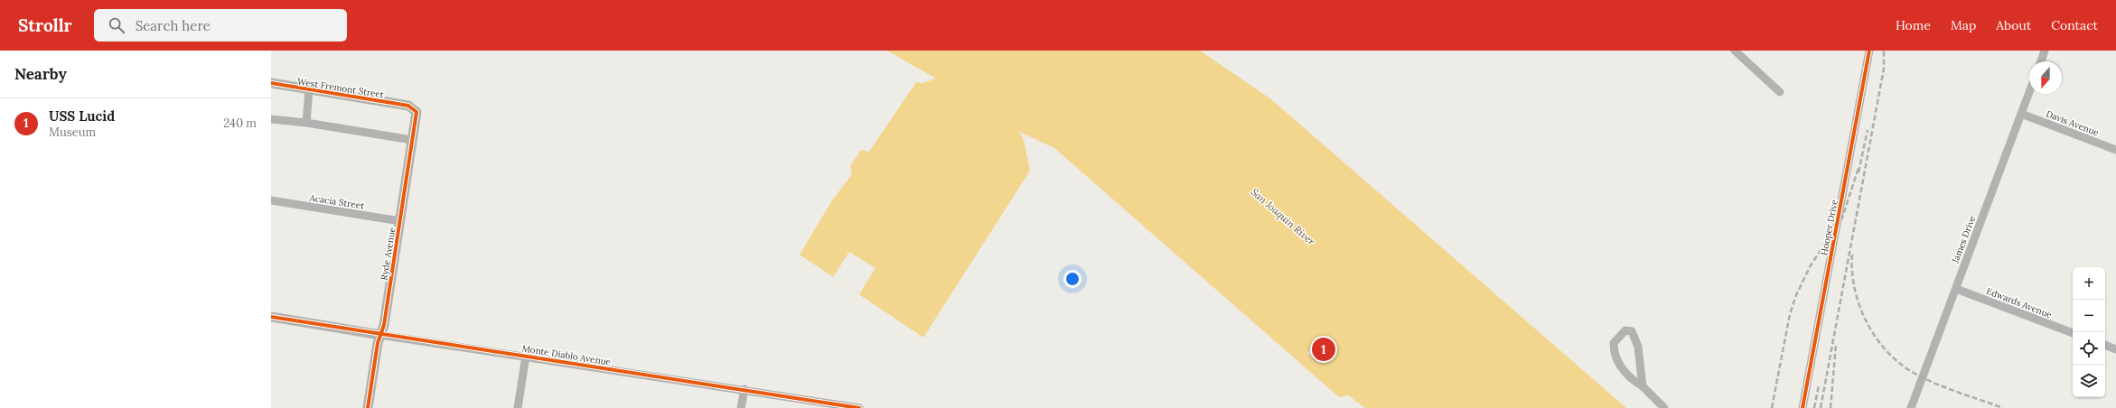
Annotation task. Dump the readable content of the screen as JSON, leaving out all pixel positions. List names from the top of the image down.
{
  "streets": {
    "street": [
      "West Fremont Street",
      "Davis Avenue",
      "Acacia Street",
      "Hooper Drive",
      "James Drive",
      "Ryde Avenue",
      "Edwards Avenue",
      "Monte Diablo Avenue"
    ]
  },
  "crossings": [
    ["West Fremont Street", "Ryde Avenue"],
    ["Davis Avenue", "James Drive"],
    ["Acacia Street", "Ryde Avenue"],
    ["James Drive", "Edwards Avenue"],
    ["Ryde Avenue", "Monte Diablo Avenue"]
  ],
  "water": ["San Joaquin River"],
  "north": "bottom",
  "page": {
    "header": "Strollr",
    "search": "Search here",
    "nav": [
      "Home",
      "Map",
      "About",
      "Contact"
    ],
    "heading": "Nearby",
    "list": [
      {
        "mark": "1",
        "name": "USS Lucid",
        "note": "Museum",
        "value": "240 m"
      }
    ],
    "map_buttons": ["+", "−"],
    "pins": "1"
  }
}
